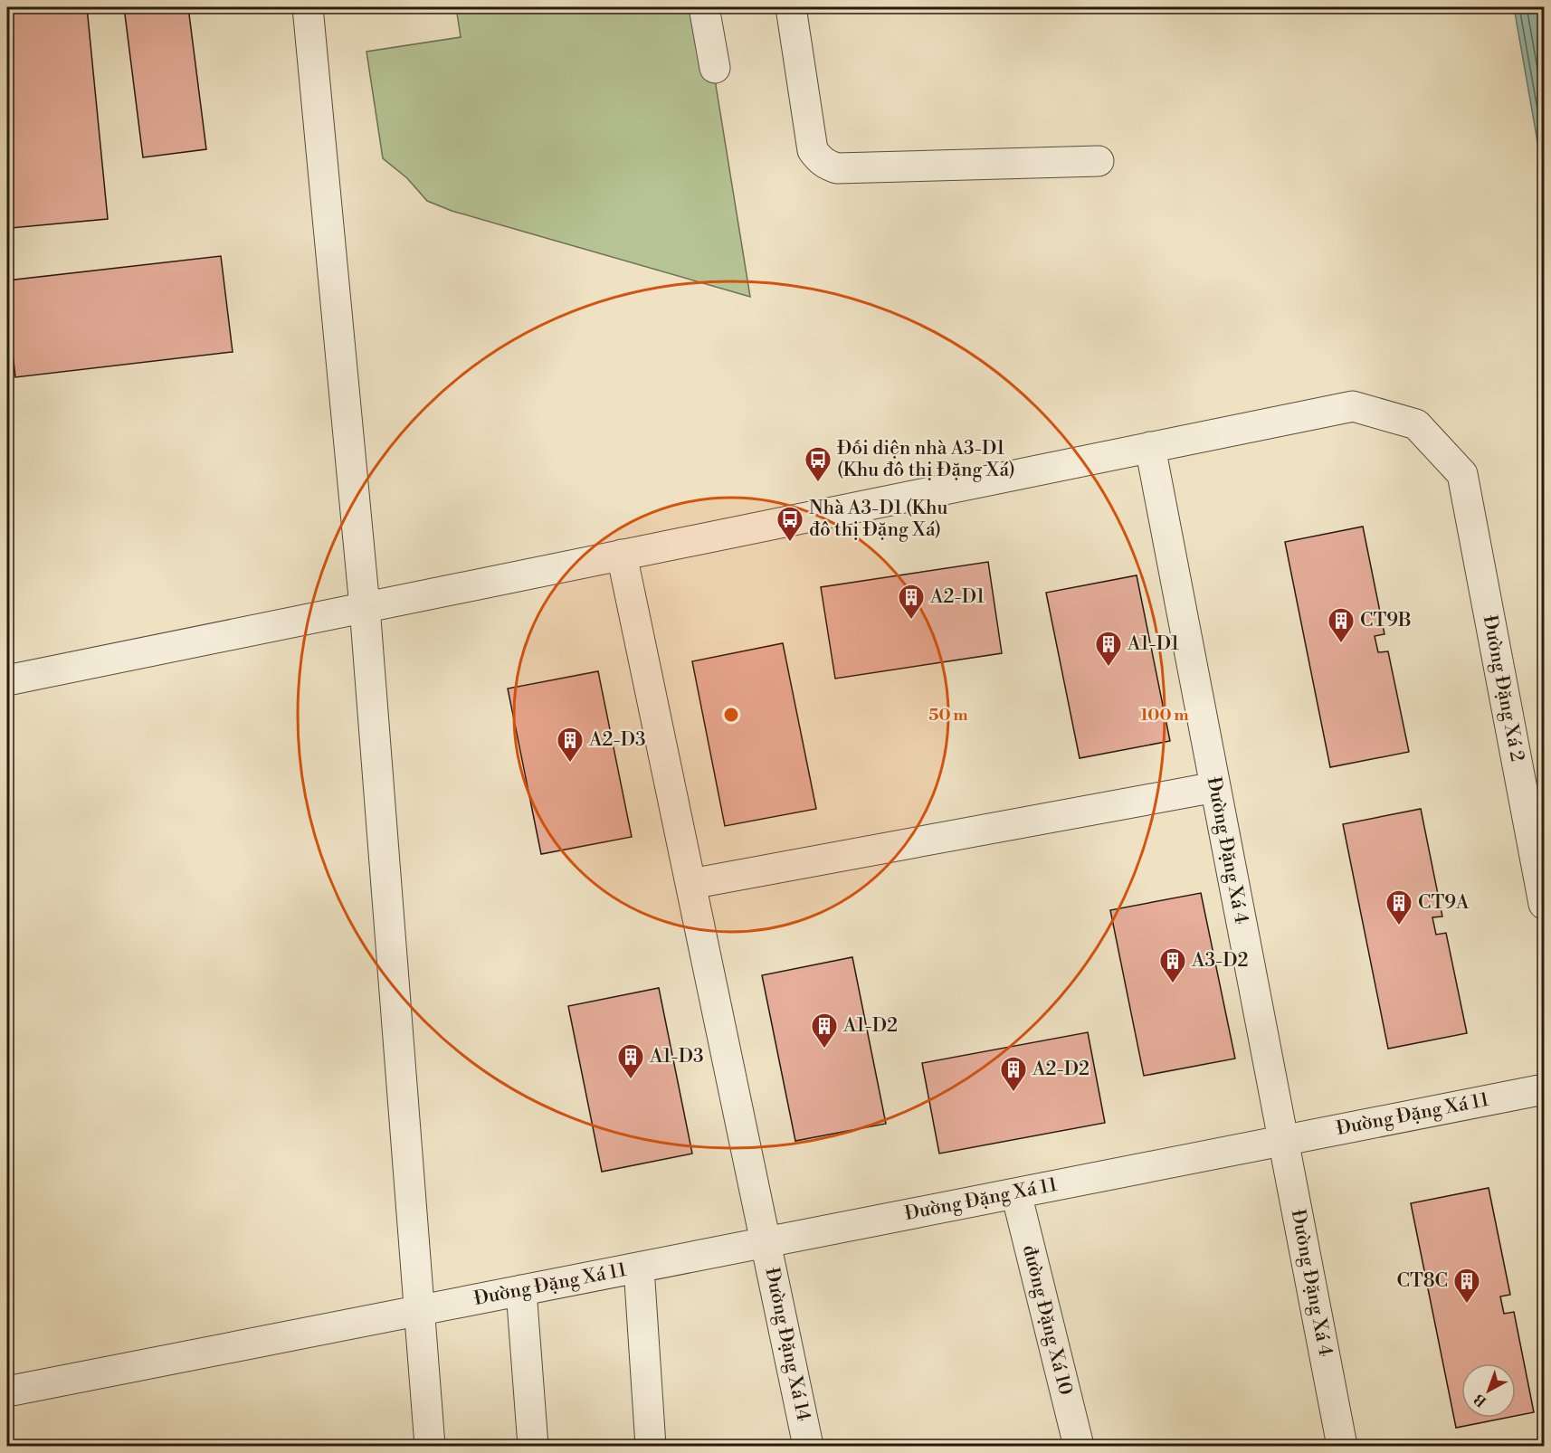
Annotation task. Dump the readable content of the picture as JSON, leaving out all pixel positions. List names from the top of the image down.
{
  "streets": {
    "street": [
      "Đường Đặng Xá 2",
      "Đường Đặng Xá 4",
      "Đường Đặng Xá 11",
      "đường Đặng Xá 10",
      "Đường Đặng Xá 14"
    ]
  },
  "crossings": [
    ["Đường Đặng Xá 2", "Đường Đặng Xá 4"],
    ["Đường Đặng Xá 4", "Đường Đặng Xá 11"],
    ["Đường Đặng Xá 11", "đường Đặng Xá 10"],
    ["Đường Đặng Xá 11", "Đường Đặng Xá 14"]
  ],
  "places": {
    "bus stop": ["Đối diện nhà A3-D1 (Khu đô thị Đặng Xá)", "Nhà A3-D1 (Khu đô thị Đặng Xá)"],
    "building": [
      "A2-D1",
      "CT9B",
      "A1-D1",
      "A2-D3",
      "CT9A",
      "A3-D2",
      "A1-D2",
      "A1-D3",
      "A2-D2",
      "CT8C"
    ]
  },
  "north": "bottom left",
  "rings": ["50 m", "100 m"]
}
